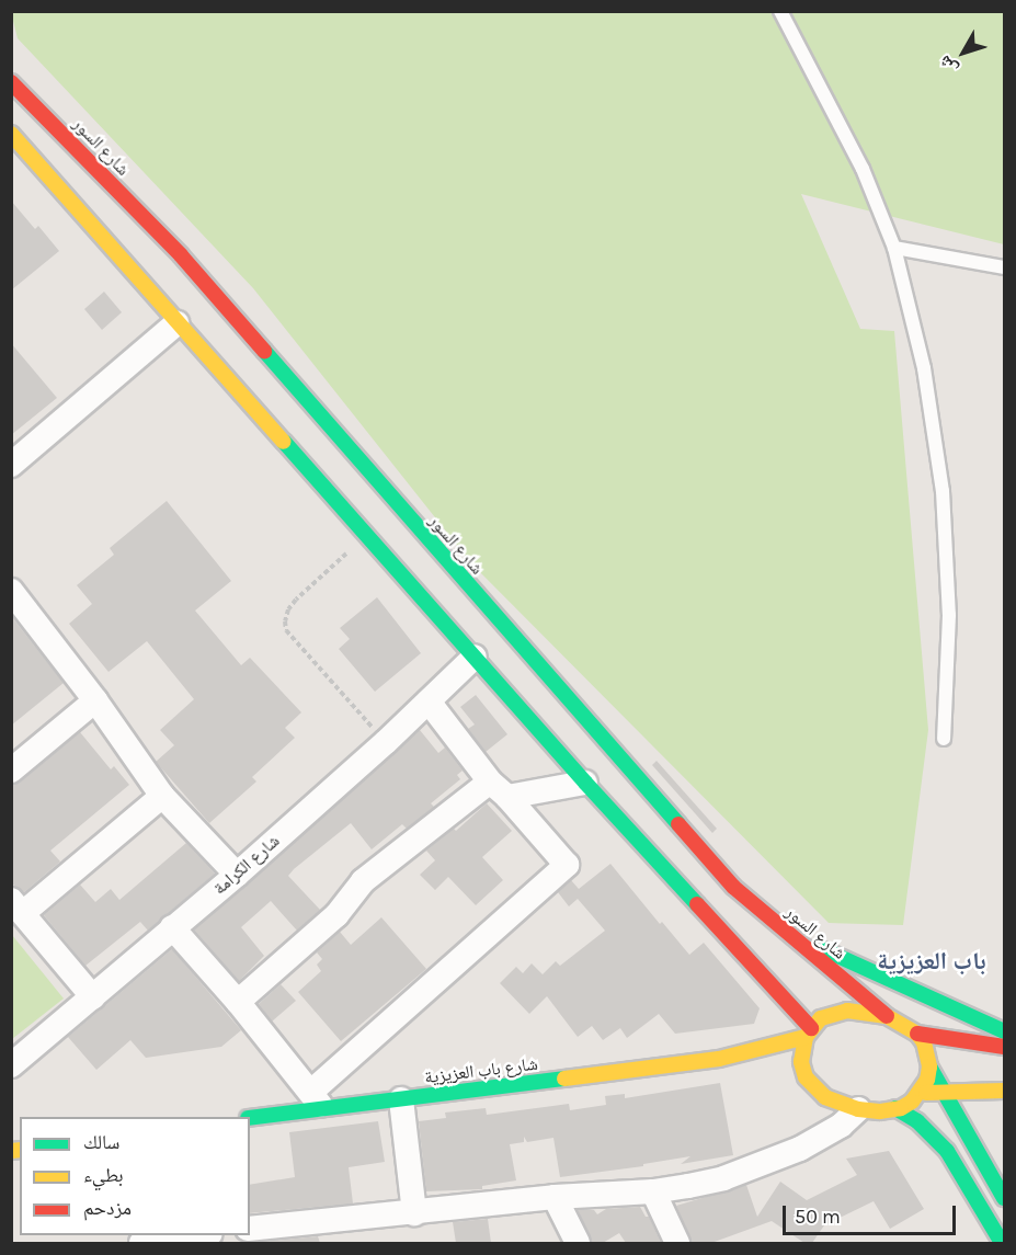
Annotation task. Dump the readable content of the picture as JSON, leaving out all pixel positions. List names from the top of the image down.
{
  "streets": {
    "main road": ["شارع السور", "شارع باب العزيزية"],
    "street": ["شارع الكرامة"]
  },
  "crossings": [
    ["شارع السور", "شارع باب العزيزية"]
  ],
  "districts": ["باب العزيزية"],
  "legend": ["سالك", "بطيء", "مزدحم"],
  "scale_bar": "50 m",
  "north": "bottom left"
}
